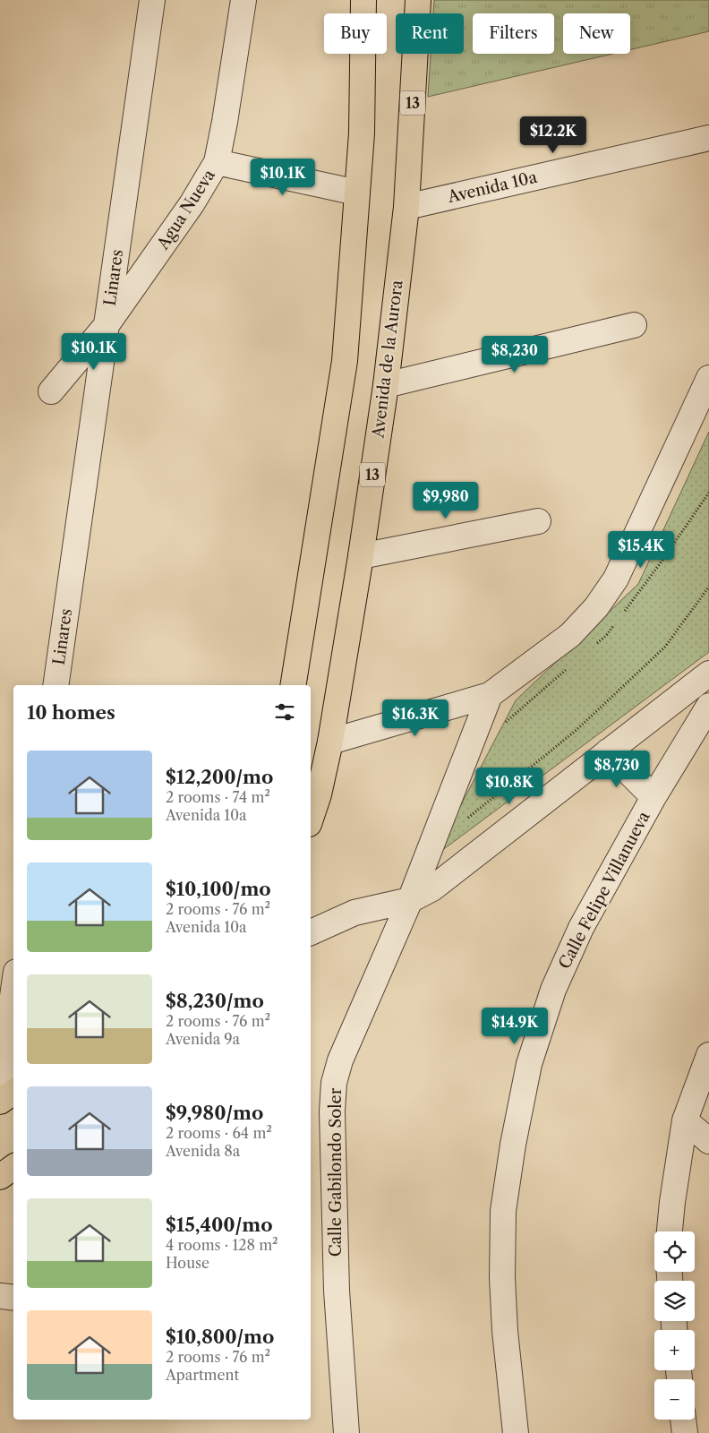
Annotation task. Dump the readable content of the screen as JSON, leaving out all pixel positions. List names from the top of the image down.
{
  "streets": {
    "main road": ["13", "Avenida de la Aurora"],
    "street": [
      "Avenida 10a",
      "Agua Nueva",
      "Linares",
      "Calle Felipe Villanueva",
      "Calle Gabilondo Soler"
    ]
  },
  "crossings": [
    ["13", "Avenida de la Aurora"],
    ["Avenida 10a", "Avenida de la Aurora"],
    ["Agua Nueva", "Linares"]
  ],
  "page": {
    "chip": [
      "Buy",
      "Rent",
      "Filters",
      "New"
    ],
    "price": [
      "$12.2K",
      "$10.1K",
      "$10.1K",
      "$8,230",
      "$9,980",
      "$15.4K",
      "$16.3K",
      "$8,730",
      "$10.8K",
      "$14.9K"
    ],
    "heading": "10 homes",
    "list": [
      {
        "name": "$12,200/mo",
        "note": "2 rooms · 74 m² · Avenida 10a"
      },
      {
        "name": "$10,100/mo",
        "note": "2 rooms · 76 m² · Avenida 10a"
      },
      {
        "name": "$8,230/mo",
        "note": "2 rooms · 76 m² · Avenida 9a"
      },
      {
        "name": "$9,980/mo",
        "note": "2 rooms · 64 m² · Avenida 8a"
      },
      {
        "name": "$15,400/mo",
        "note": "4 rooms · 128 m² · House"
      },
      {
        "name": "$10,800/mo",
        "note": "2 rooms · 76 m² · Apartment"
      }
    ],
    "map_buttons": ["+", "−"]
  }
}
